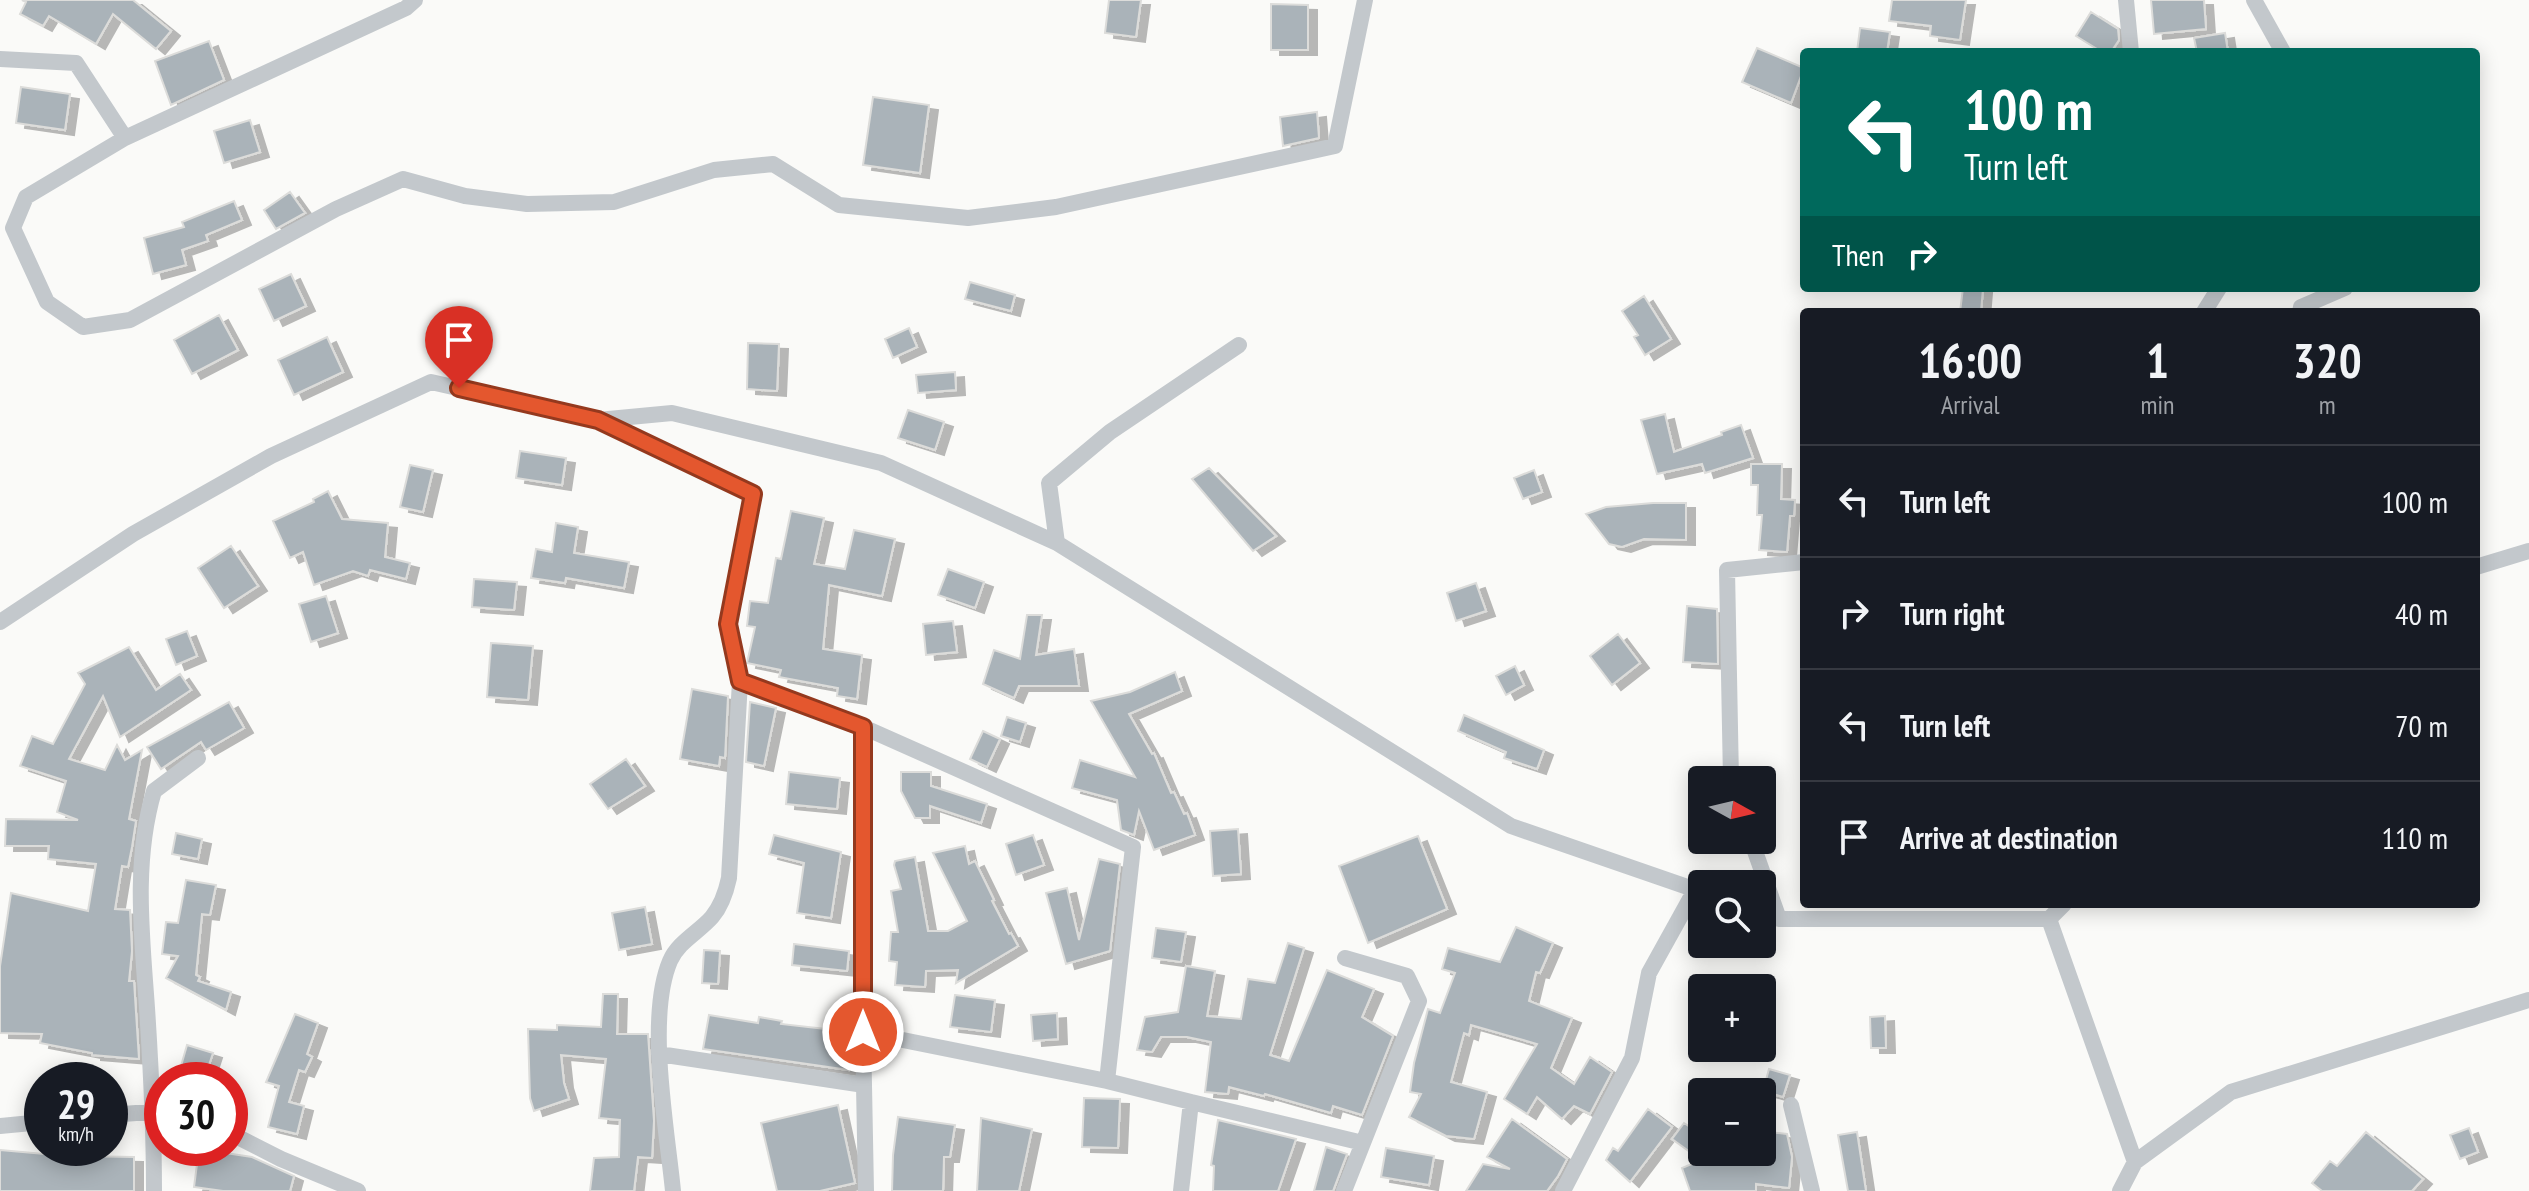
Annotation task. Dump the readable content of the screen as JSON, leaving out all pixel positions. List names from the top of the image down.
{
  "north": "right",
  "page": {
    "turn": ["100 m", "Turn left"],
    "then": "Then",
    "eta": [
      "16:00",
      "Arrival",
      "1",
      "min",
      "320",
      "m"
    ],
    "list": [
      {
        "name": "Turn left",
        "value": "100 m"
      },
      {
        "name": "Turn right",
        "value": "40 m"
      },
      {
        "name": "Turn left",
        "value": "70 m"
      },
      {
        "name": "Arrive at destination",
        "value": "110 m"
      }
    ],
    "map_buttons": ["+", "−"],
    "speed": "29 km/h",
    "limit": "30"
  }
}
